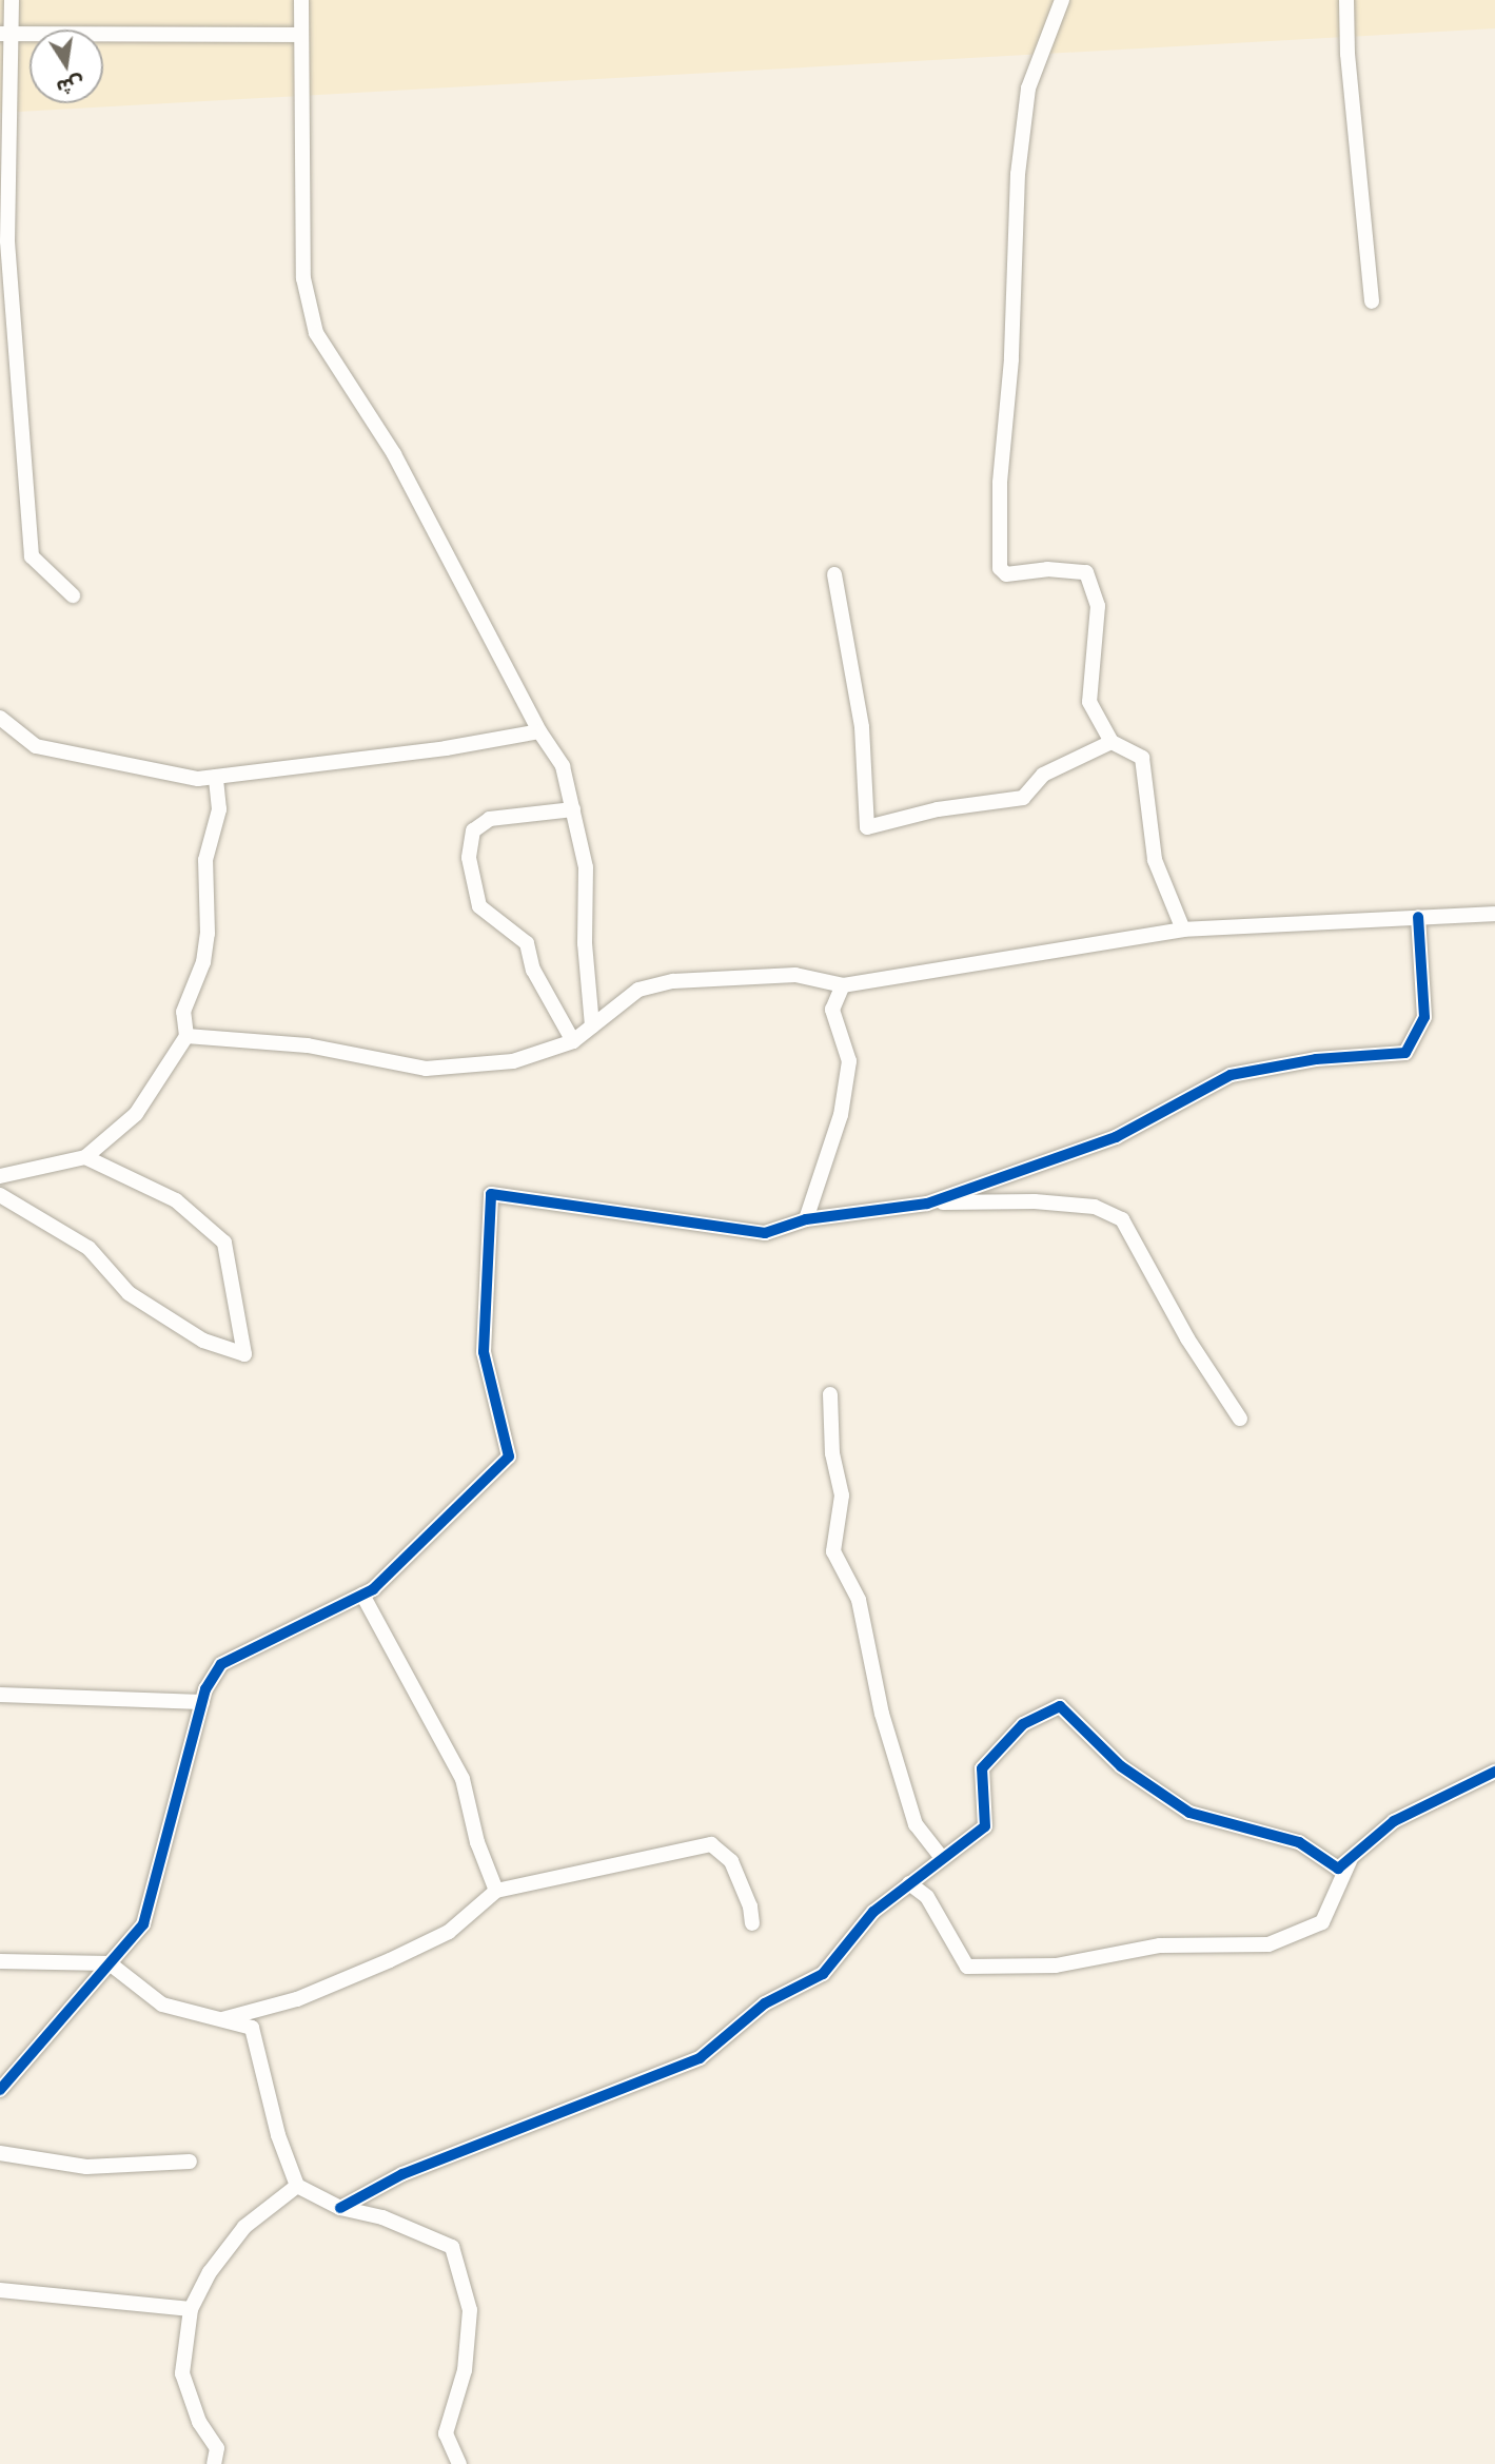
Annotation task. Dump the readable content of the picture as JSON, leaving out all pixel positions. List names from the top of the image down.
{
  "north": "bottom"
}
